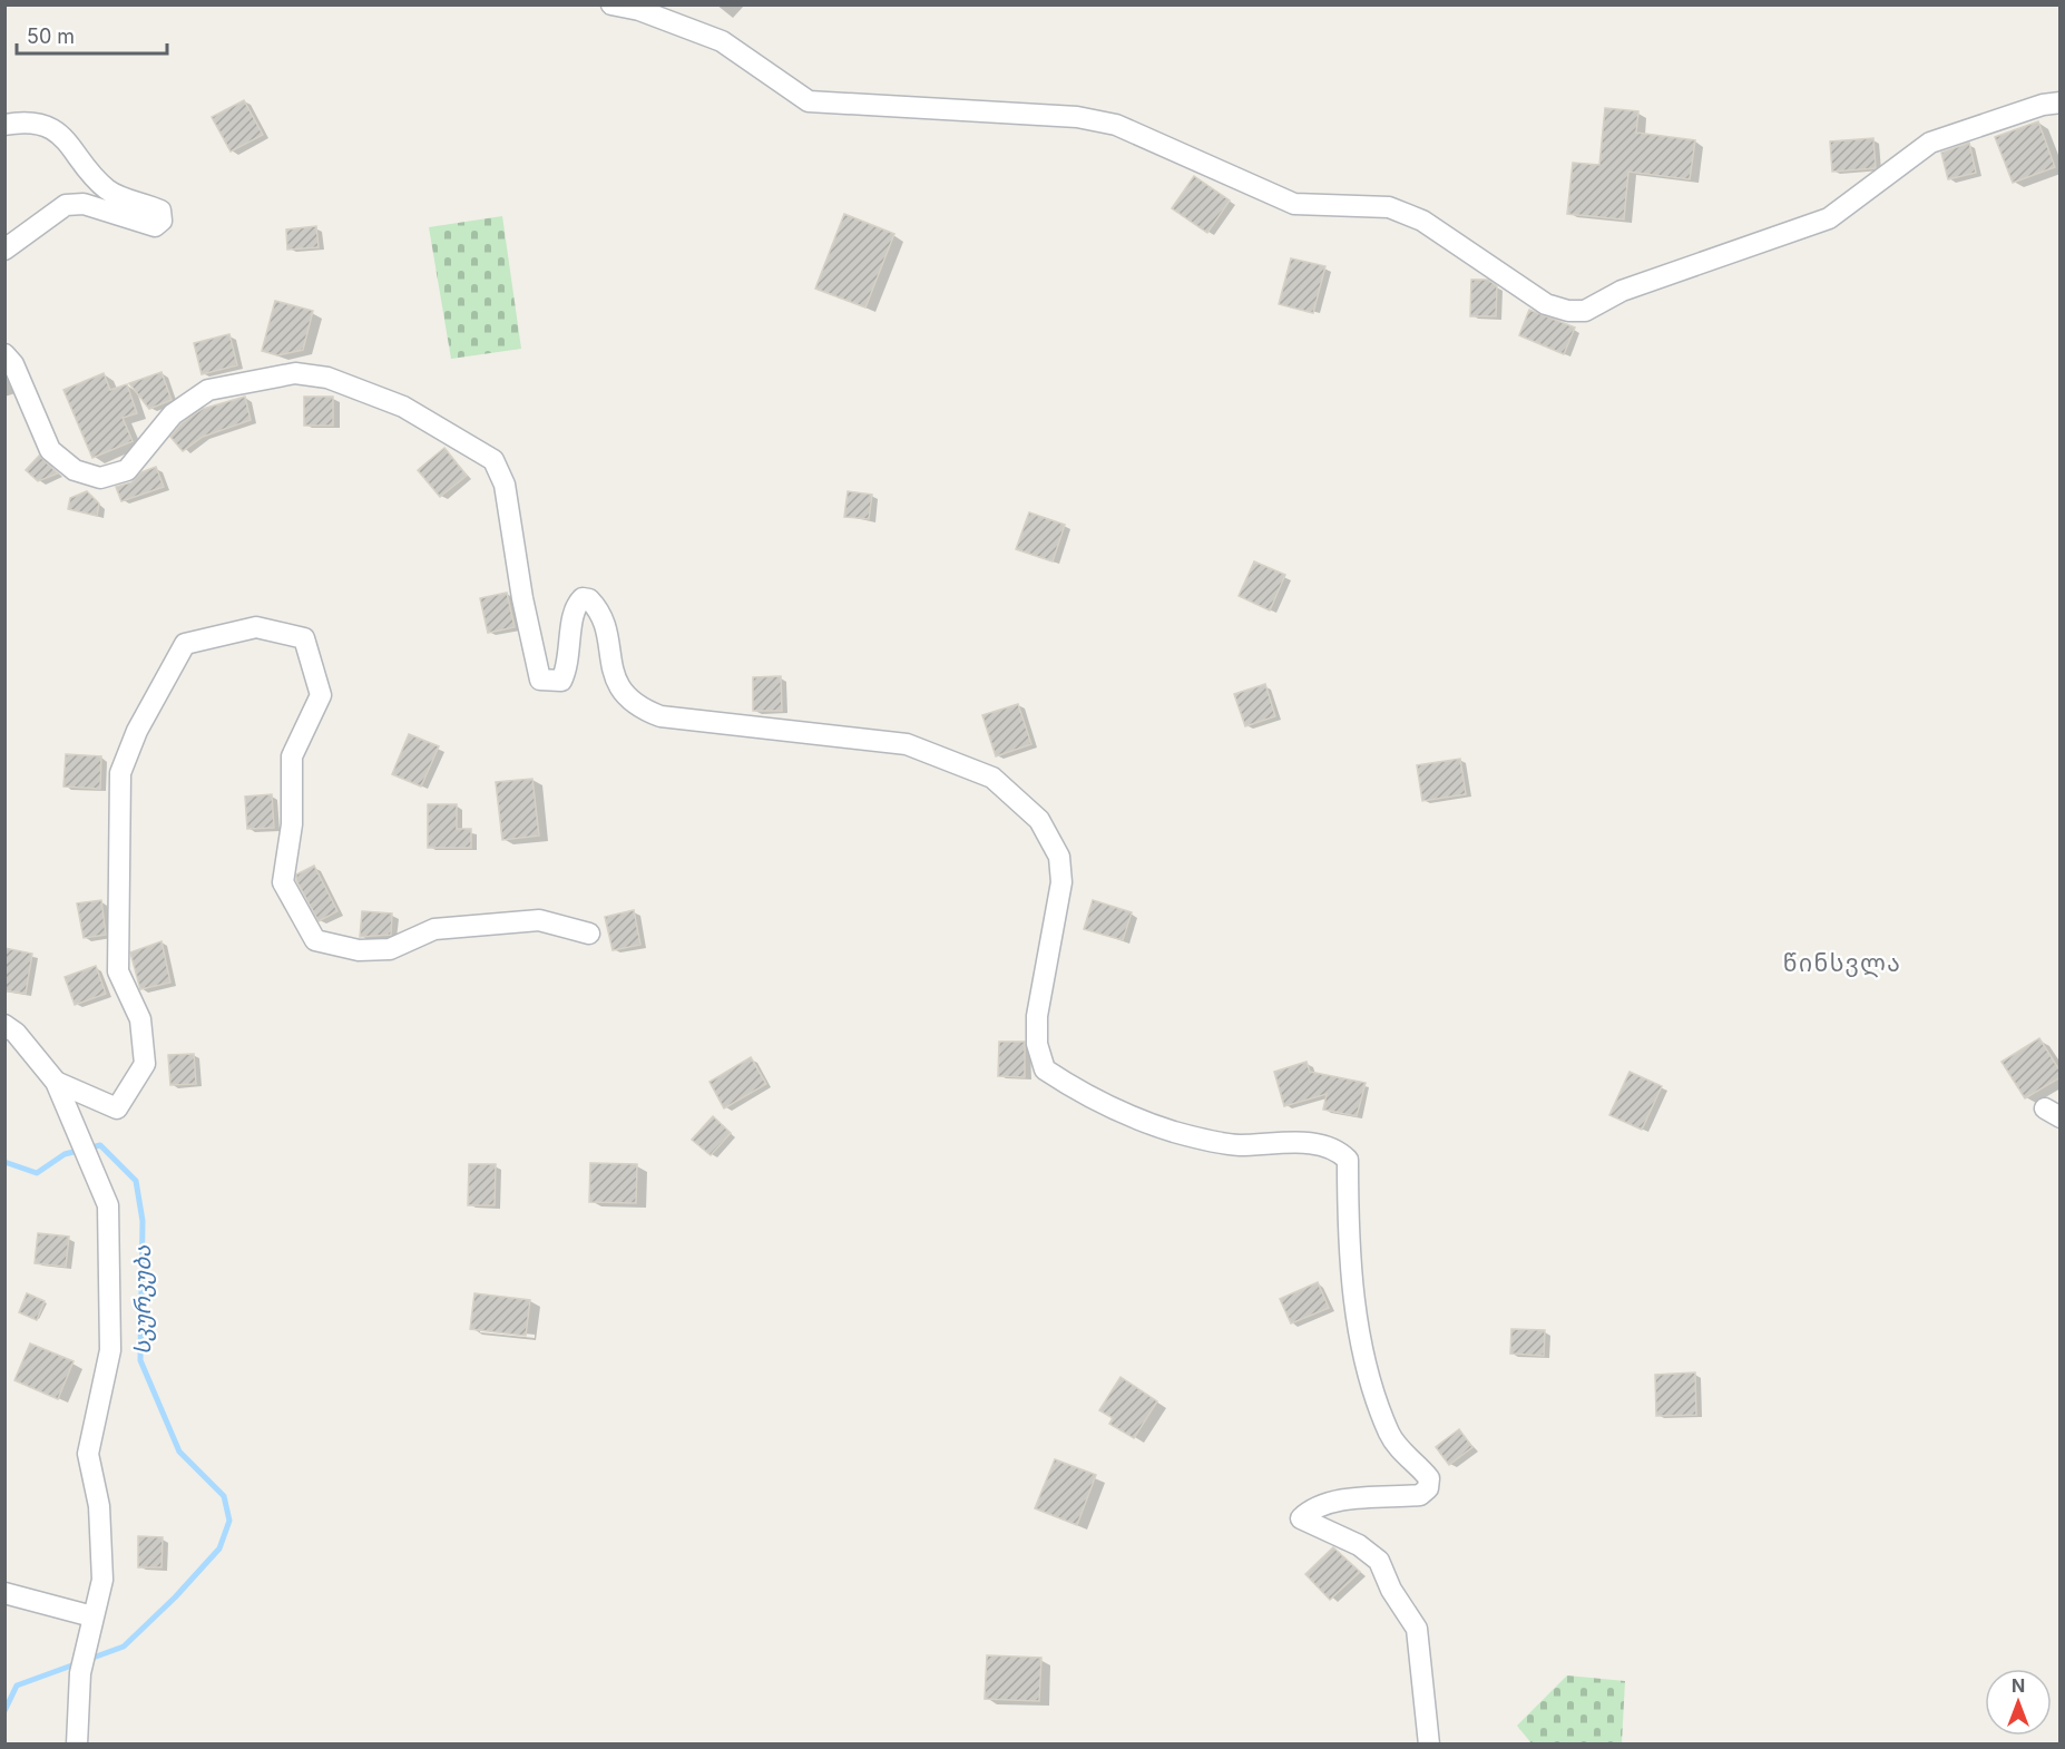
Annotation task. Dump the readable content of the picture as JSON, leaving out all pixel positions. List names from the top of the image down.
{
  "districts": ["წინსვლა"],
  "water": ["სკურკუბა"],
  "scale_bar": "50 m",
  "north": "top"
}
